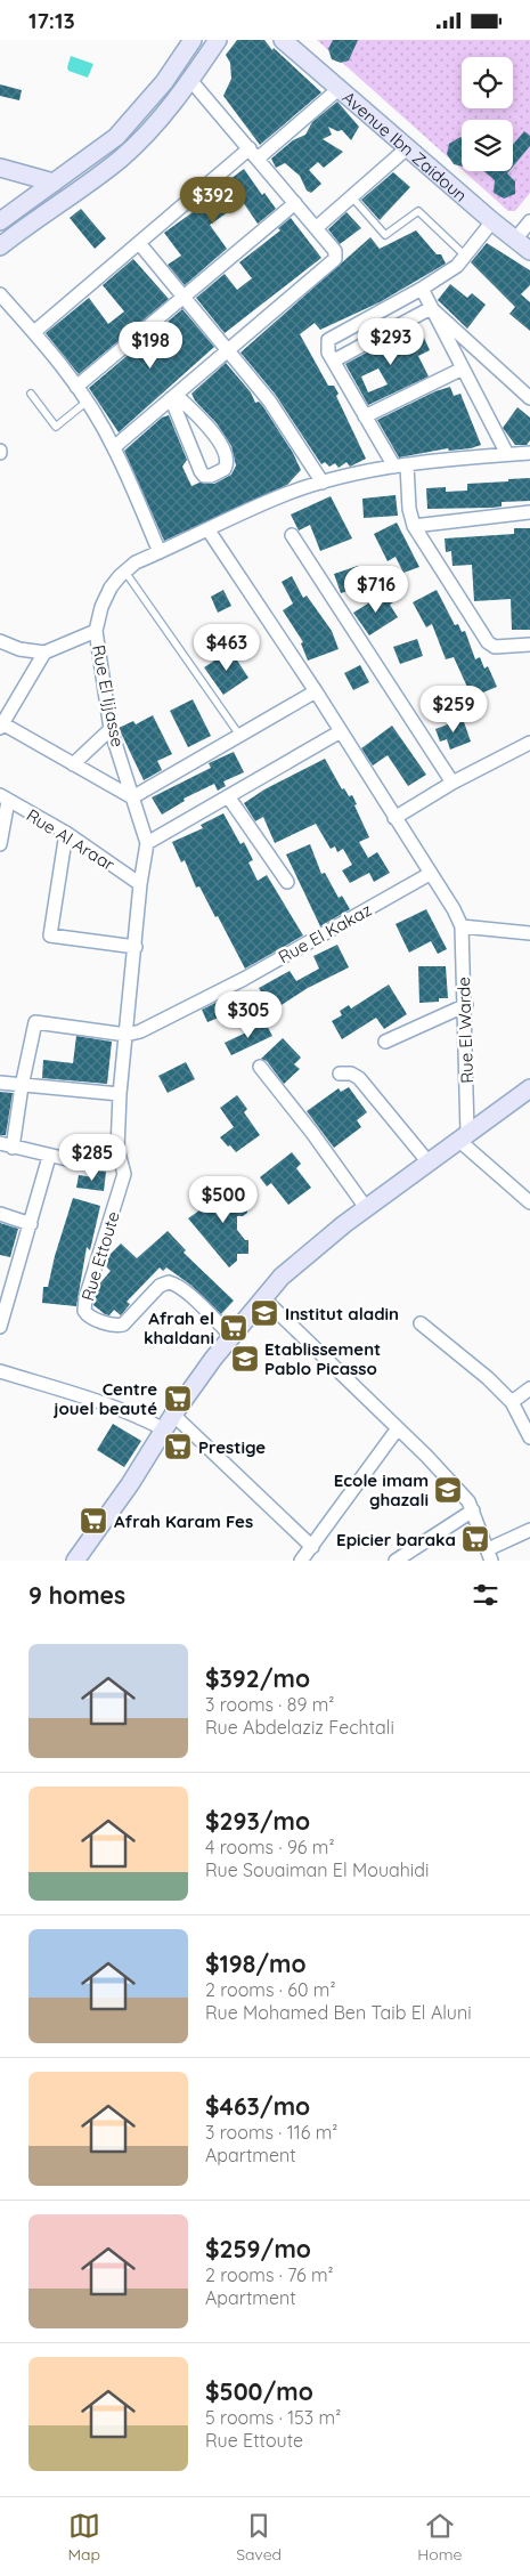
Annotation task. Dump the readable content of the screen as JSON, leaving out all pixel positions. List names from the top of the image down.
{
  "streets": {
    "street": [
      "Avenue Ibn Zaidoun",
      "Rue El Ijjasse",
      "Rue Al Araar",
      "Rue El Kakaz",
      "Rue El Warde",
      "Rue Ettoute"
    ]
  },
  "crossings": [
    ["Rue El Ijjasse", "Rue Al Araar"],
    ["Rue El Ijjasse", "Rue El Kakaz"],
    ["Rue El Ijjasse", "Rue Ettoute"]
  ],
  "places": {
    "school or university": ["Institut aladin", "Etablissement Pablo Picasso", "Ecole imam ghazali"],
    "supermarket": [
      "Afrah el khaldani",
      "Centre jouel beauté",
      "Prestige",
      "Afrah Karam Fes",
      "Epicier baraka"
    ]
  },
  "page": {
    "status": "17:13",
    "price": [
      "$392",
      "$293",
      "$198",
      "$716",
      "$463",
      "$259",
      "$305",
      "$285",
      "$500"
    ],
    "heading": "9 homes",
    "list": [
      {
        "name": "$392/mo",
        "note": "3 rooms · 89 m² · Rue Abdelaziz Fechtali"
      },
      {
        "name": "$293/mo",
        "note": "4 rooms · 96 m² · Rue Souaiman El Mouahidi"
      },
      {
        "name": "$198/mo",
        "note": "2 rooms · 60 m² · Rue Mohamed Ben Taib El Aluni"
      },
      {
        "name": "$463/mo",
        "note": "3 rooms · 116 m² · Apartment"
      },
      {
        "name": "$259/mo",
        "note": "2 rooms · 76 m² · Apartment"
      },
      {
        "name": "$500/mo",
        "note": "5 rooms · 153 m² · Rue Ettoute"
      }
    ],
    "tabs": ["Map", "Saved", "Home"]
  }
}
